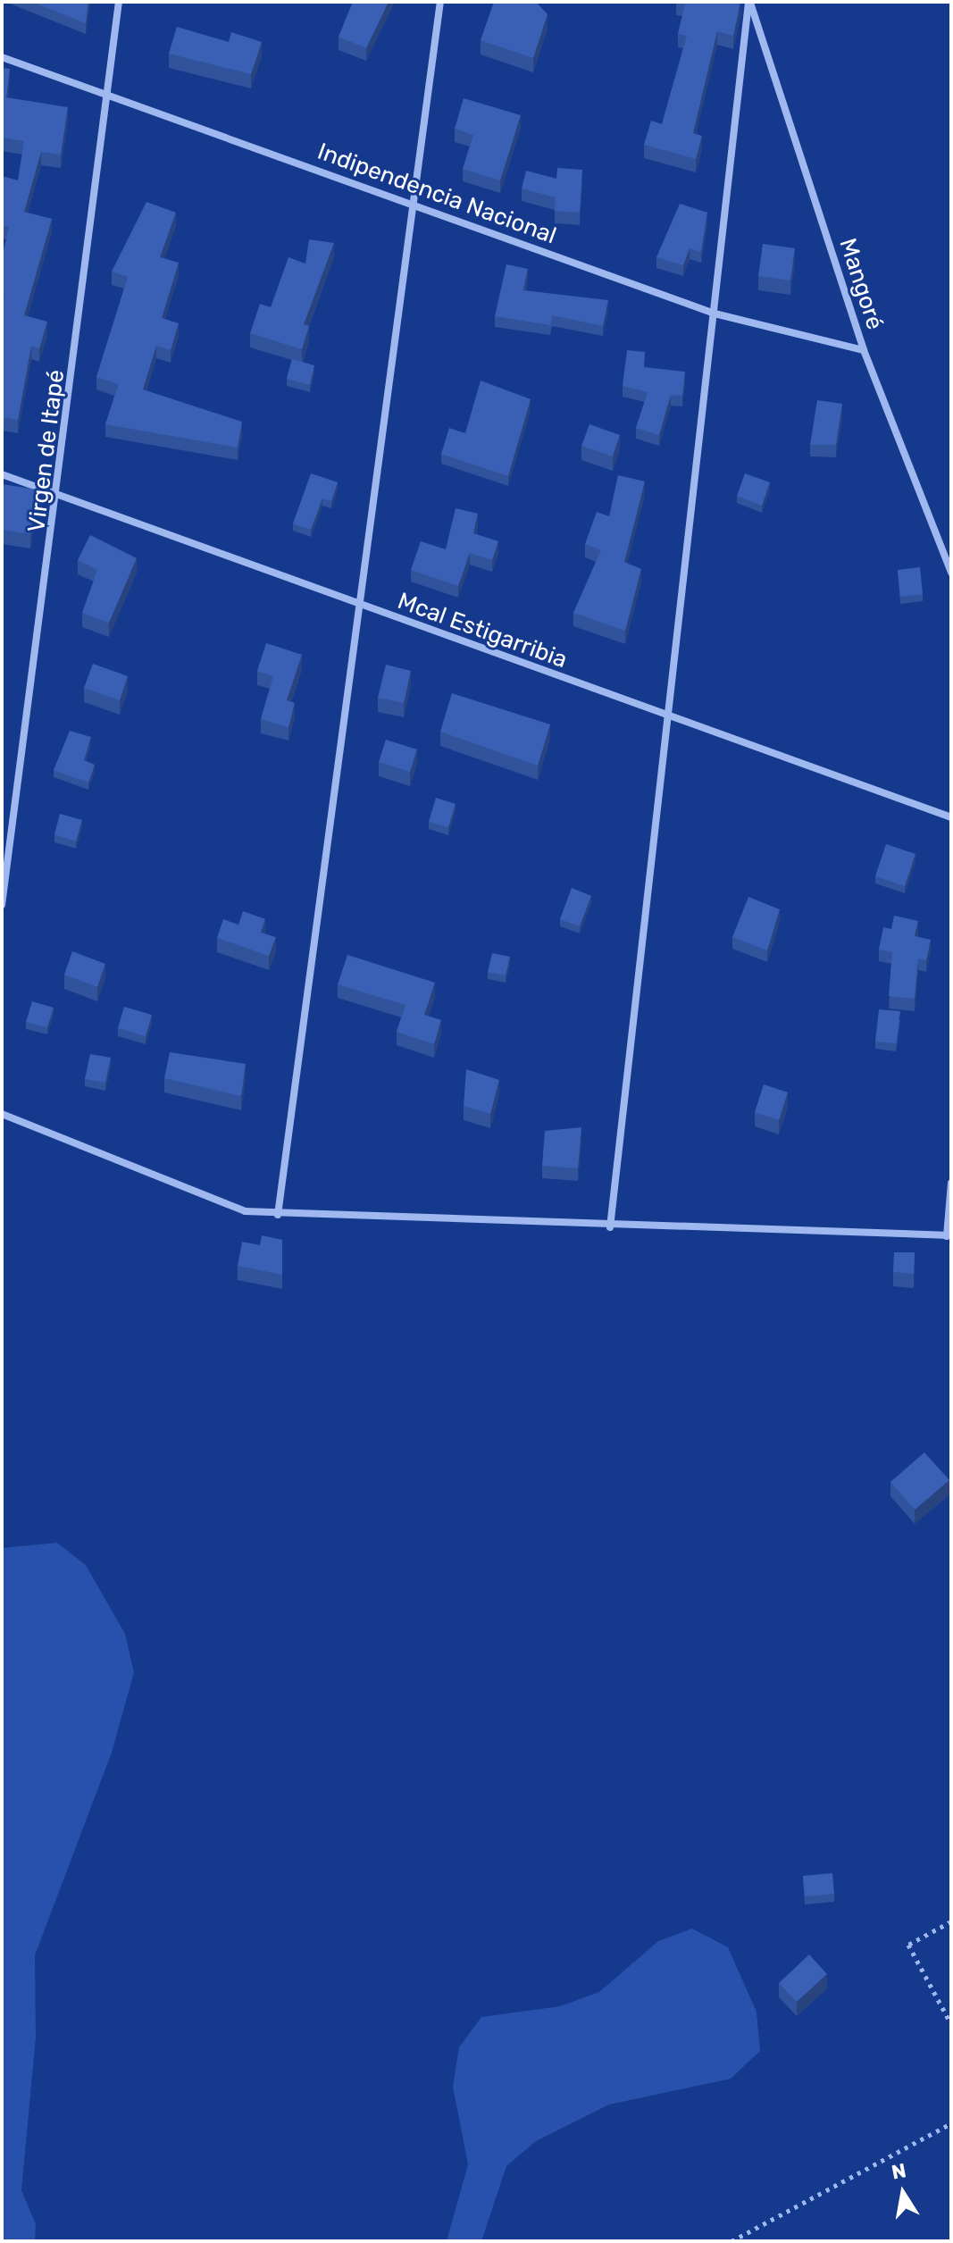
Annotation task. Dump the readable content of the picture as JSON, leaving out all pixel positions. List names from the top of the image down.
{
  "streets": {
    "street": [
      "Indipendencia Nacional",
      "Mangoré",
      "Virgen de Itapé",
      "Mcal Estigarribia"
    ]
  },
  "crossings": [
    ["Indipendencia Nacional", "Mangoré"],
    ["Indipendencia Nacional", "Virgen de Itapé"],
    ["Virgen de Itapé", "Mcal Estigarribia"]
  ],
  "north": "top"
}
